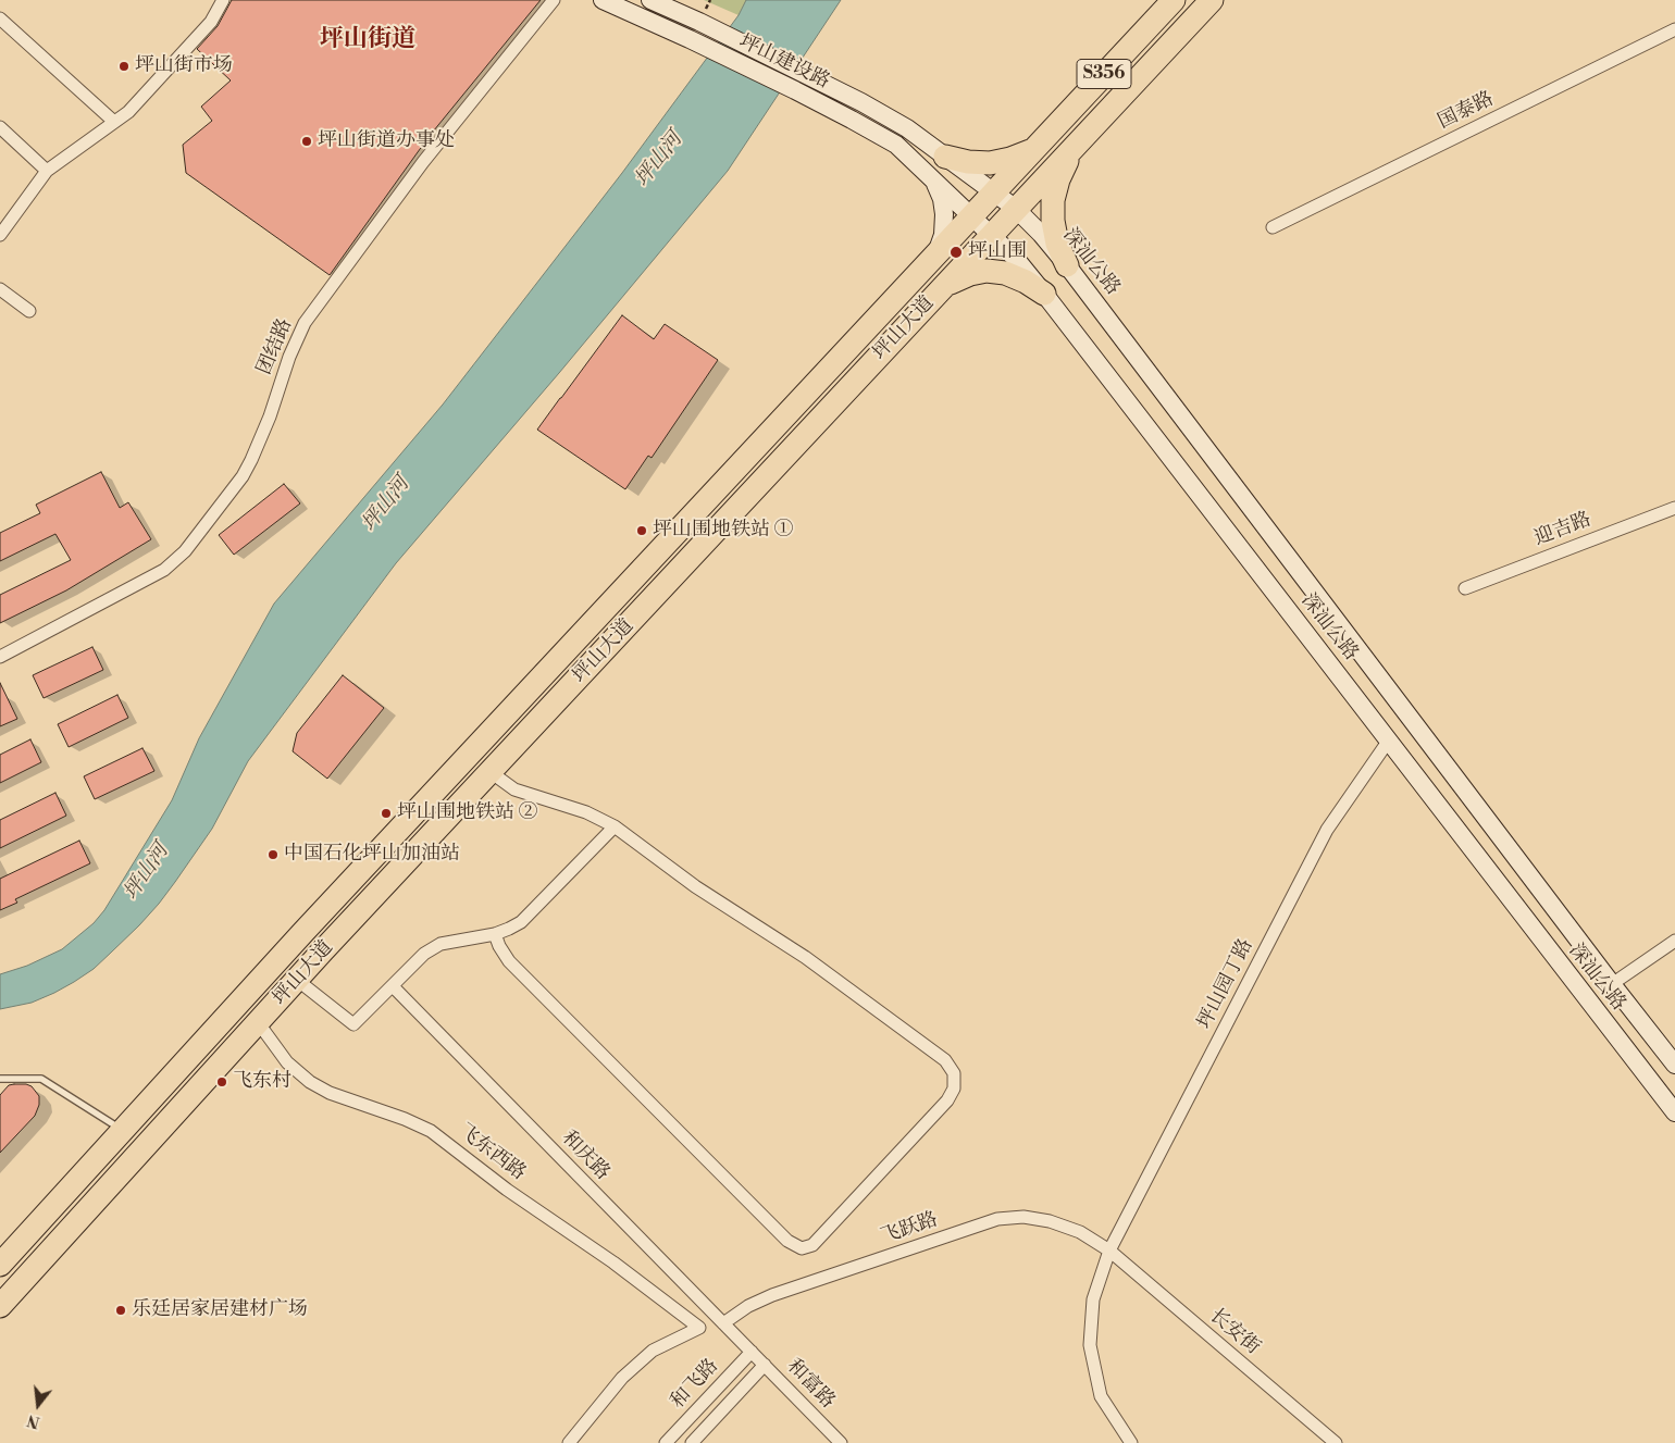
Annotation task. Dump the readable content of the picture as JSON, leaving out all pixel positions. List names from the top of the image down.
{
  "streets": {
    "highway": ["S356", "坪山大道"],
    "main road": ["坪山建设路", "深汕公路"],
    "street": [
      "国泰路",
      "团结路",
      "迎吉路",
      "坪山园丁路",
      "飞东西路",
      "和庆路",
      "飞跃路",
      "长安街",
      "和飞路",
      "和富路"
    ]
  },
  "crossings": [
    ["坪山建设路", "深汕公路"],
    ["深汕公路", "坪山大道"],
    ["深汕公路", "坪山园丁路"],
    ["坪山大道", "飞东西路"],
    ["坪山园丁路", "飞跃路"],
    ["坪山园丁路", "长安街"],
    ["和庆路", "飞跃路"],
    ["和庆路", "和飞路"],
    ["和庆路", "和富路"],
    ["飞跃路", "长安街"],
    ["和飞路", "和富路"]
  ],
  "districts": ["坪山街道"],
  "water": ["坪山河"],
  "places": [
    "坪山街市场",
    "坪山街道办事处",
    "坪山围",
    "坪山围地铁站 ①",
    "坪山围地铁站 ②",
    "中国石化坪山加油站",
    "飞东村",
    "乐廷居家居建材广场"
  ],
  "north": "bottom"
}
